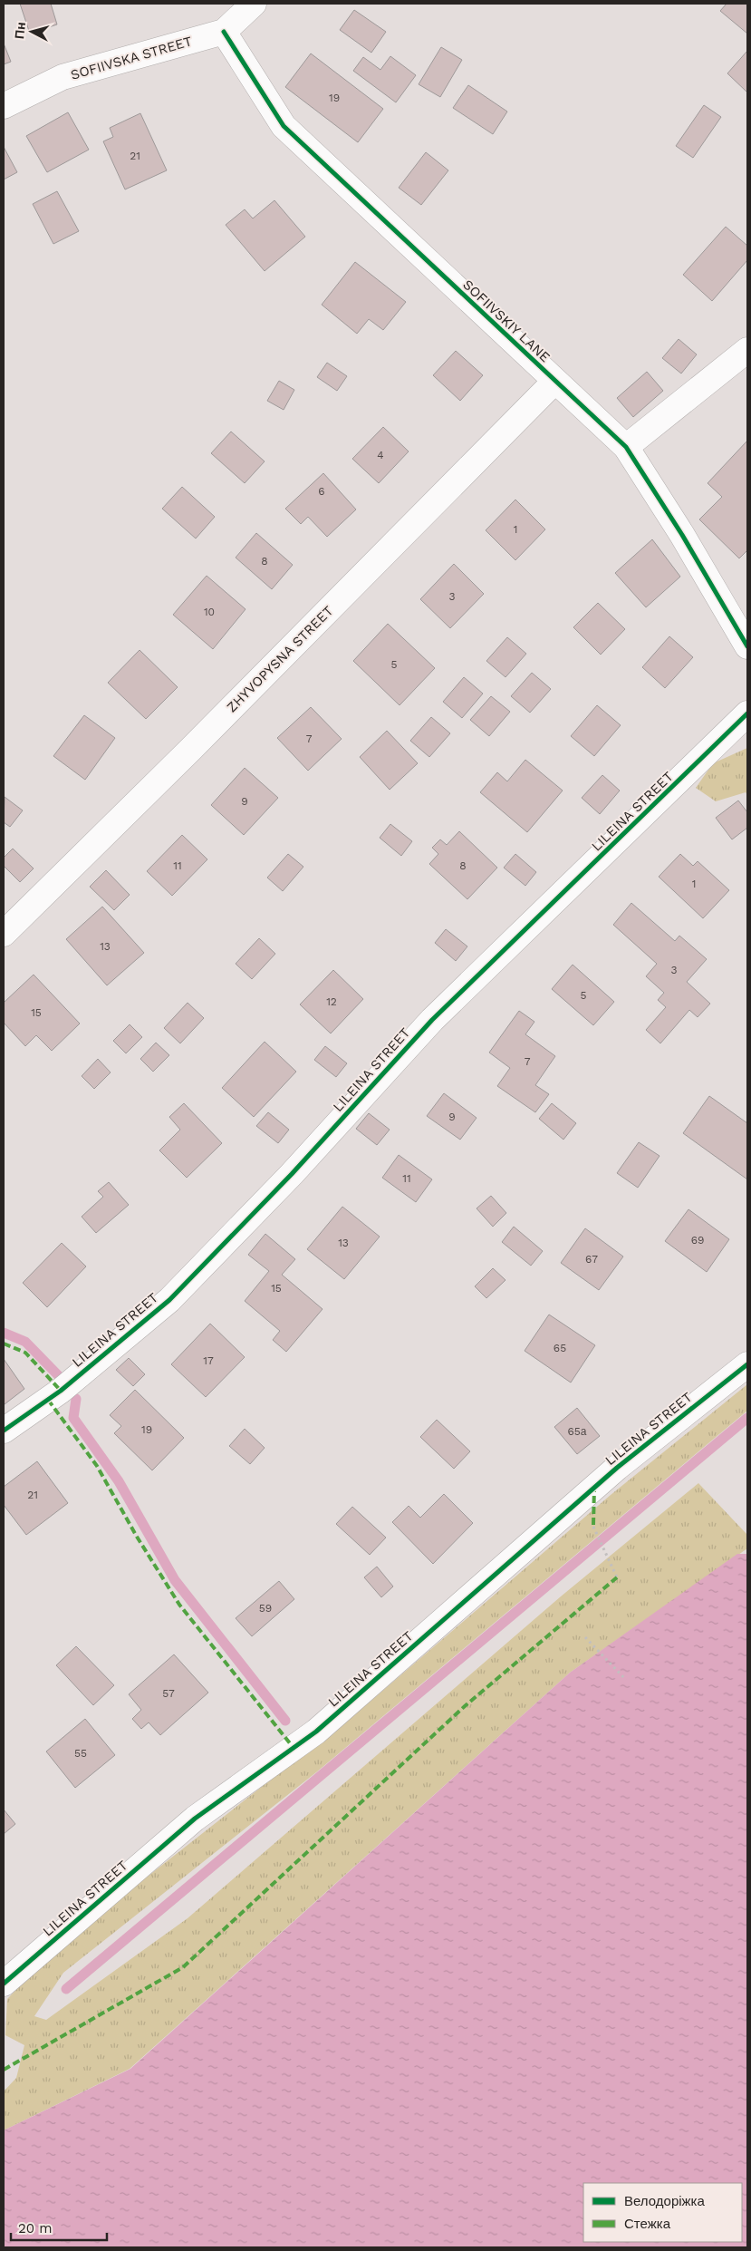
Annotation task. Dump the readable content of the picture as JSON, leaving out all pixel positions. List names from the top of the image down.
{
  "streets": {
    "street": [
      "SOFIIVSKA STREET",
      "SOFIIVSKIY LANE",
      "ZHYVOPYSNA STREET",
      "LILEINA STREET"
    ]
  },
  "crossings": [
    ["SOFIIVSKA STREET", "SOFIIVSKIY LANE"],
    ["SOFIIVSKIY LANE", "ZHYVOPYSNA STREET"]
  ],
  "house_numbers": [
    "19",
    "21",
    "4",
    "6",
    "1",
    "8",
    "3",
    "10",
    "5",
    "7",
    "9",
    "11",
    "8",
    "1",
    "13",
    "3",
    "5",
    "12",
    "15",
    "7",
    "9",
    "11",
    "69",
    "13",
    "67",
    "15",
    "65",
    "17",
    "19",
    "65а",
    "21",
    "59",
    "57",
    "55"
  ],
  "legend": ["Велодоріжка", "Стежка"],
  "scale_bar": "20 m",
  "north": "left"
}
